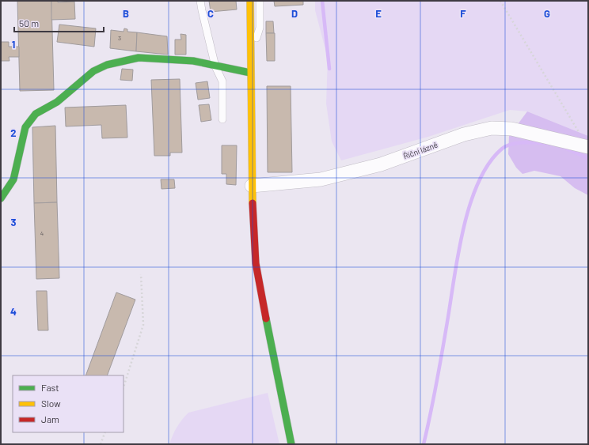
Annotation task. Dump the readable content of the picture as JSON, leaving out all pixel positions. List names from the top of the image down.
{
  "streets": {
    "street": ["Říční lázně"]
  },
  "house_numbers": ["3", "4"],
  "legend": ["Fast", "Slow", "Jam"],
  "scale_bar": "50 m",
  "grid": {
    "columns": [
      "B",
      "C",
      "D",
      "E",
      "F",
      "G"
    ],
    "rows": [
      "1",
      "2",
      "3",
      "4"
    ]
  }
}
